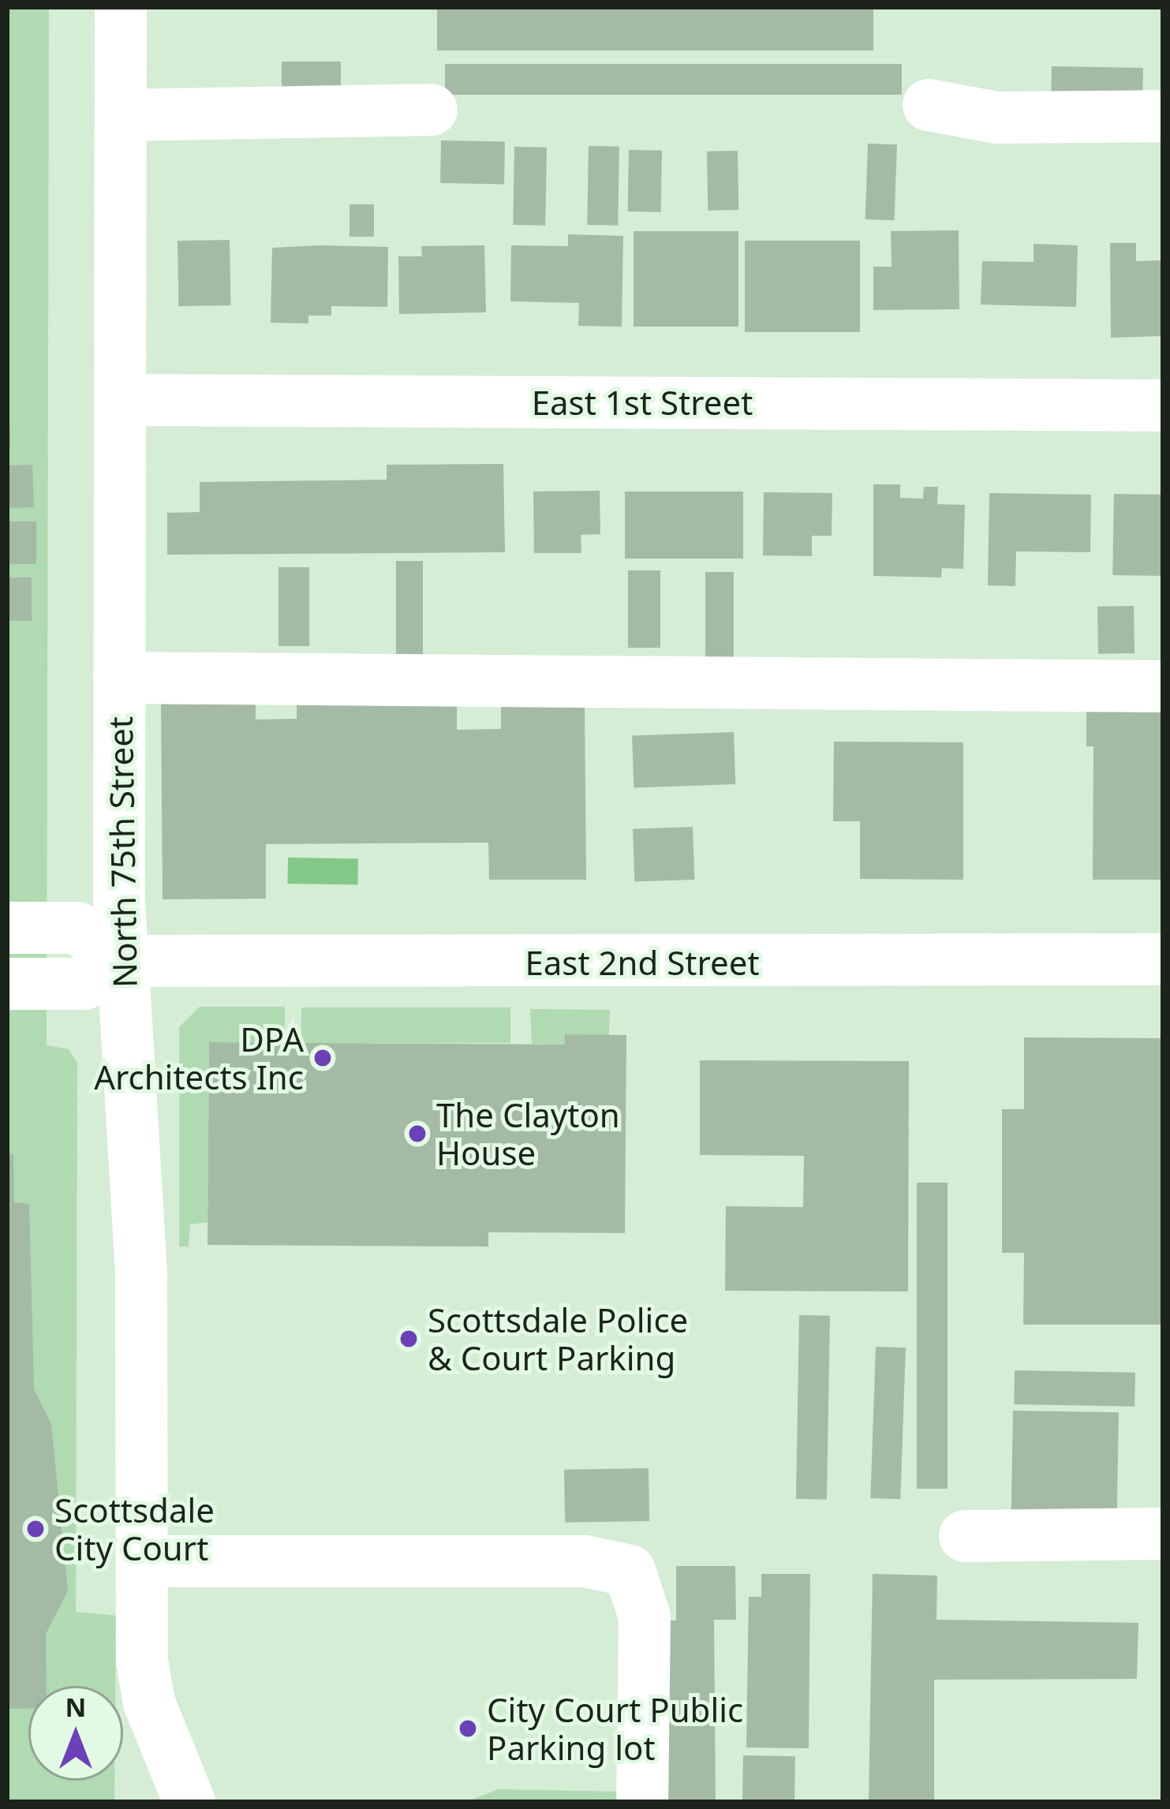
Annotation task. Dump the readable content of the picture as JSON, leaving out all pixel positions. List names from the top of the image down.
{
  "streets": {
    "street": ["East 1st Street", "North 75th Street", "East 2nd Street"]
  },
  "crossings": [
    ["East 1st Street", "North 75th Street"],
    ["North 75th Street", "East 2nd Street"]
  ],
  "places": [
    "DPA Architects Inc",
    "The Clayton House",
    "Scottsdale Police & Court Parking",
    "Scottsdale City Court",
    "City Court Public Parking lot"
  ],
  "north": "top"
}
